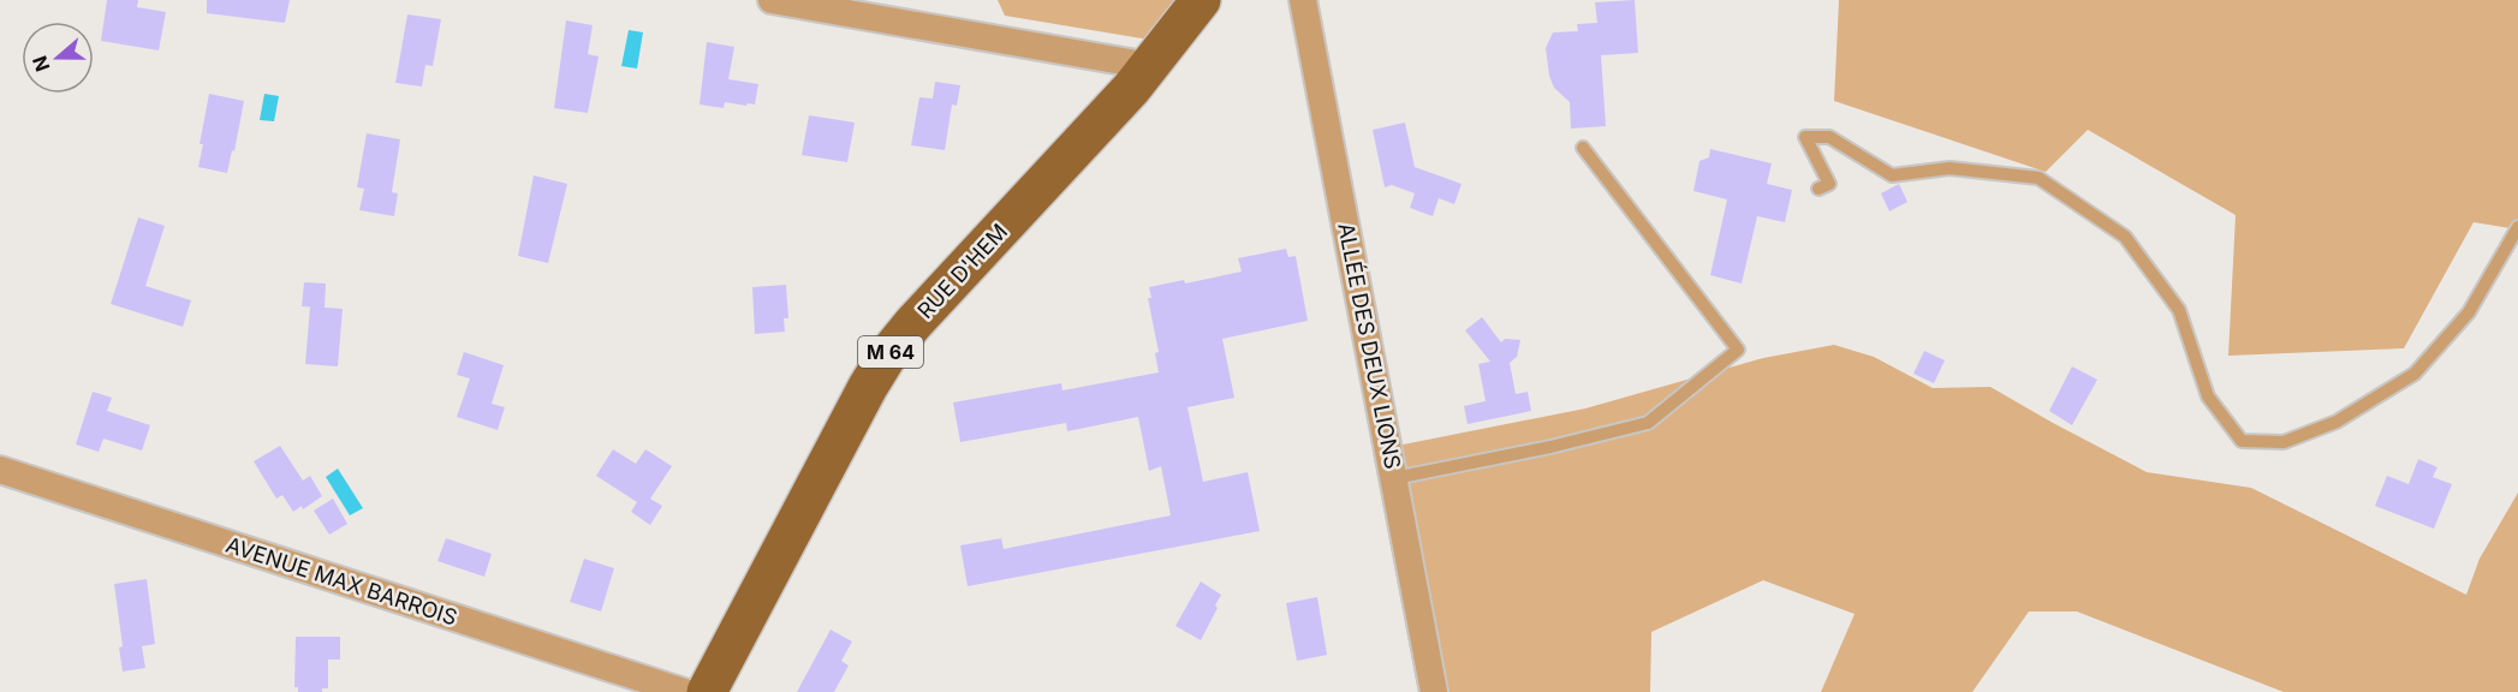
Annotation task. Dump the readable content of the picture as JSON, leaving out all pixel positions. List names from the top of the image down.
{
  "streets": {
    "main road": ["RUE D'HEM", "M 64"],
    "street": ["ALLÉE DES DEUX LIONS", "AVENUE MAX BARROIS"]
  },
  "crossings": [
    ["RUE D'HEM", "M 64"]
  ],
  "north": "left"
}
